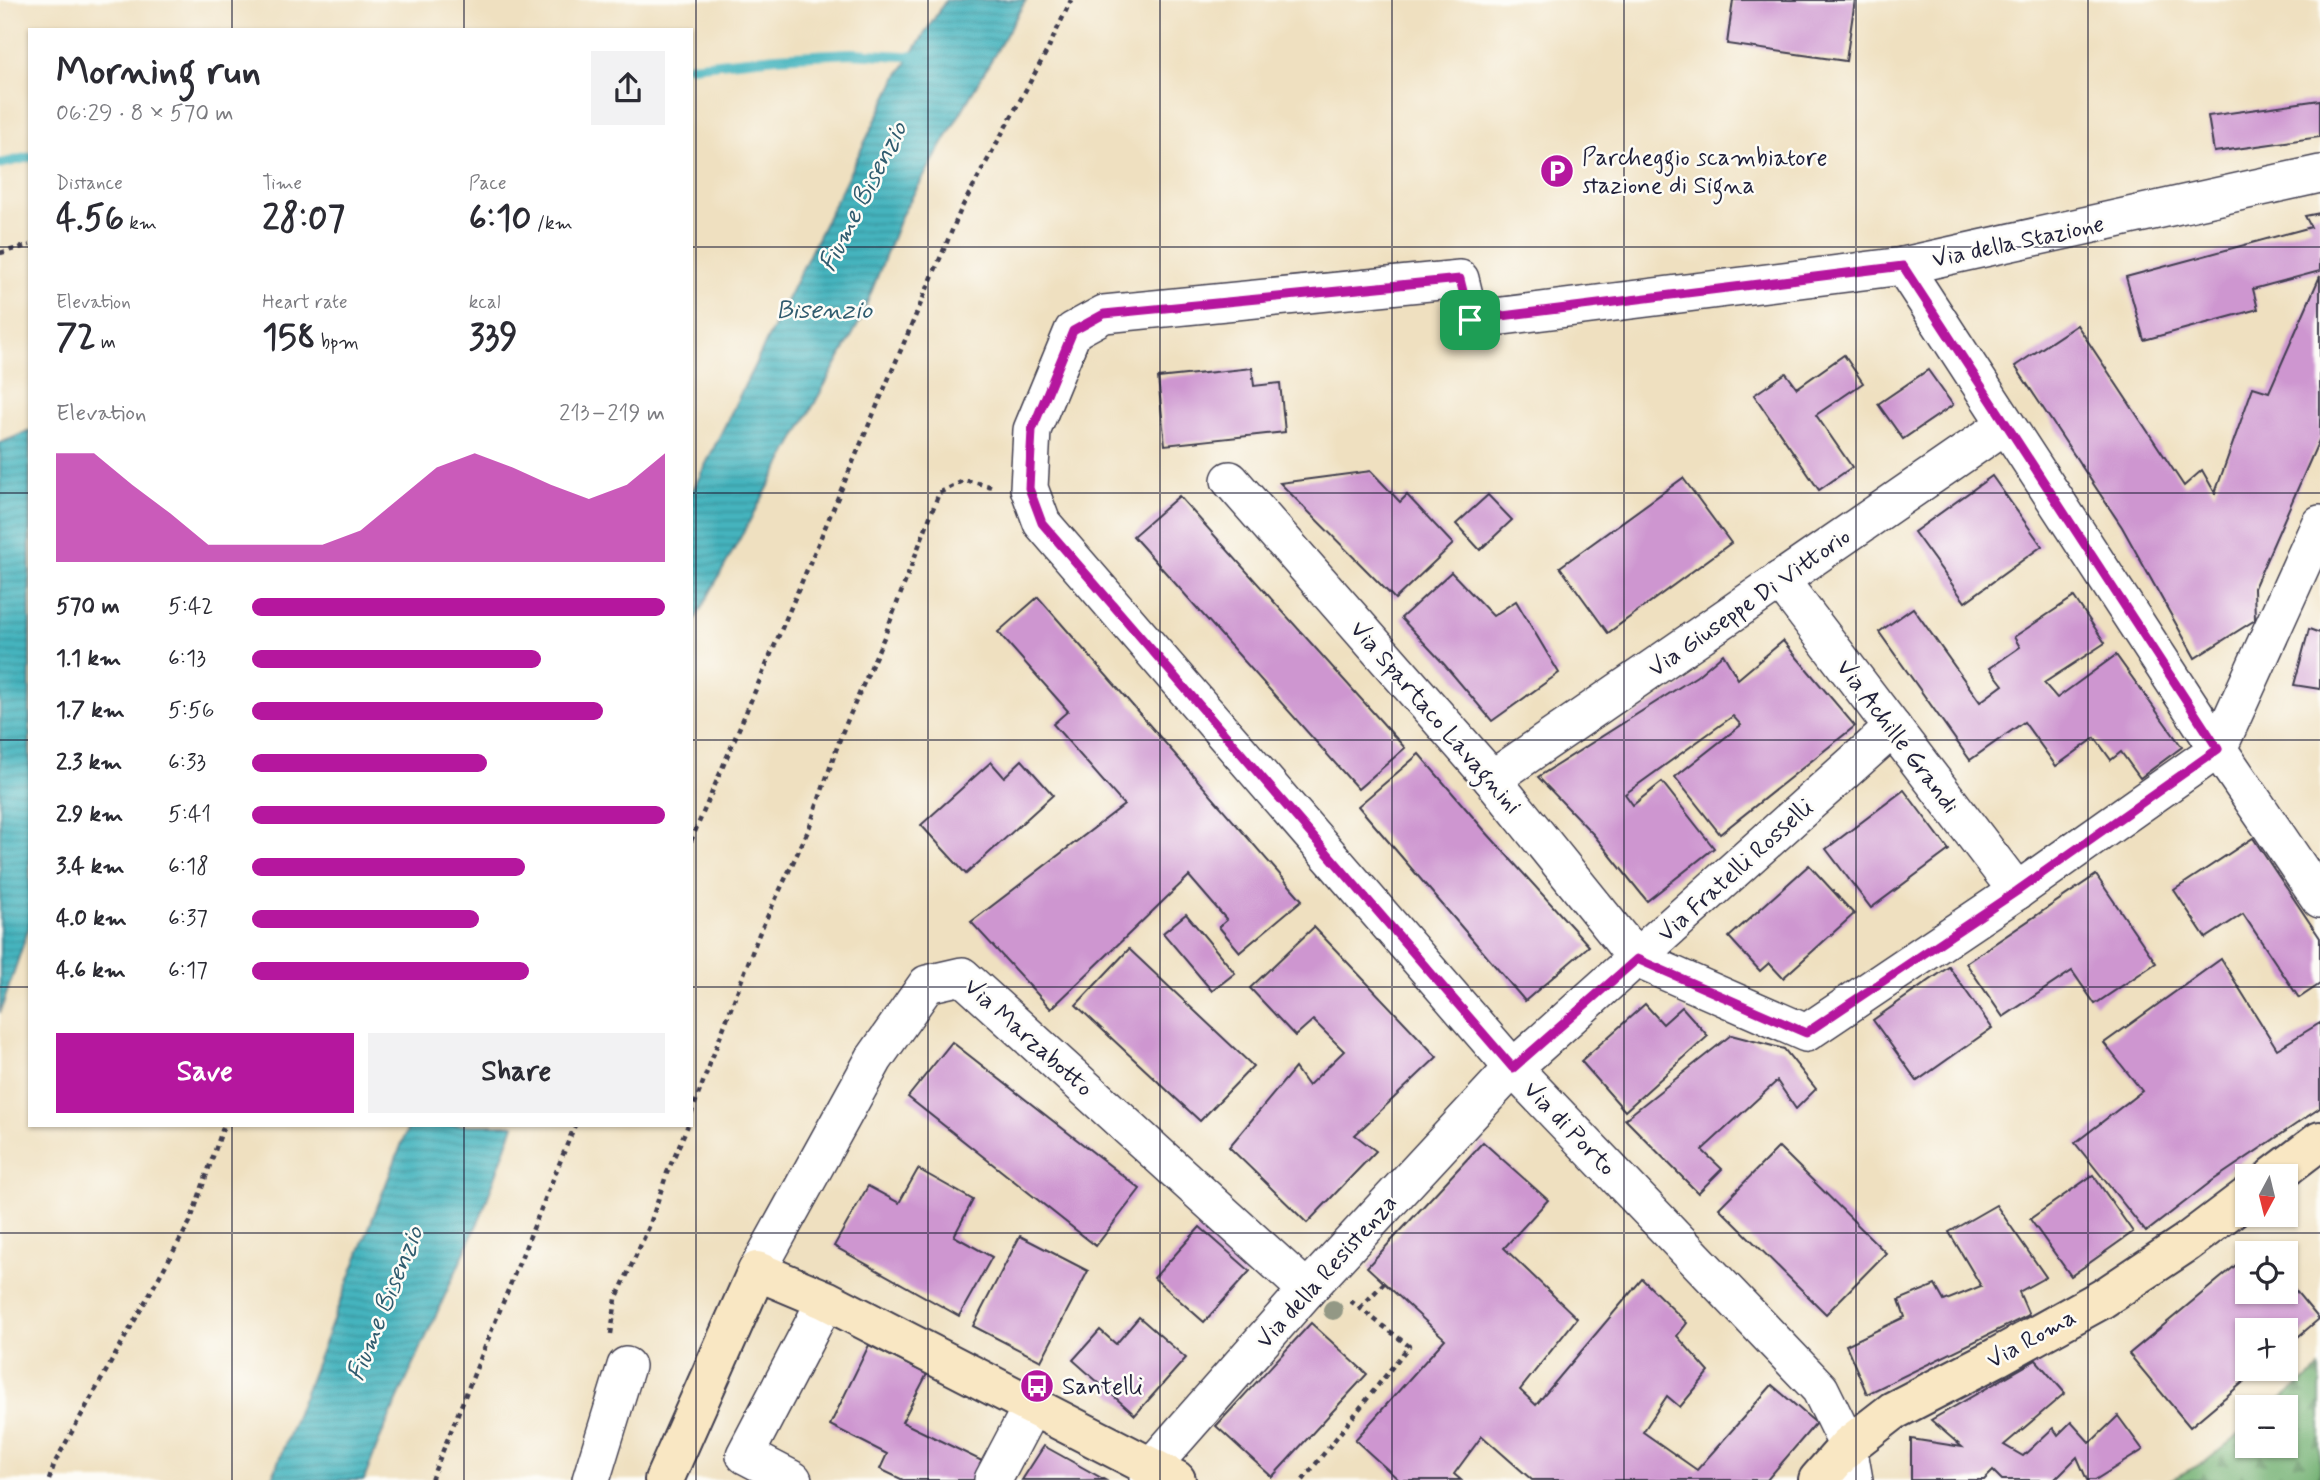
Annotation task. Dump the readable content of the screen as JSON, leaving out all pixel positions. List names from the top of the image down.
{
  "streets": {
    "main road": ["Via Roma"],
    "street": [
      "Via della Stazione",
      "Via Giuseppe Di Vittorio",
      "Via Spartaco Lavagnini",
      "Via Achille Grandi",
      "Via Fratelli Rosselli",
      "Via Marzabotto",
      "Via di Porto",
      "Via della Resistenza"
    ]
  },
  "crossings": [
    ["Via della Stazione", "Via di Porto"],
    ["Via Giuseppe Di Vittorio", "Via Spartaco Lavagnini"],
    ["Via Giuseppe Di Vittorio", "Via Achille Grandi"],
    ["Via Spartaco Lavagnini", "Via Fratelli Rosselli"],
    ["Via Achille Grandi", "Via Fratelli Rosselli"],
    ["Via Fratelli Rosselli", "Via di Porto"],
    ["Via Fratelli Rosselli", "Via della Resistenza"],
    ["Via Marzabotto", "Via della Resistenza"],
    ["Via di Porto", "Via della Resistenza"],
    ["Via di Porto", "Via Roma"]
  ],
  "water": ["Fiume Bisenzio", "Bisenzio"],
  "places": {
    "parking": ["Parcheggio scambiatore stazione di Signa"],
    "bus stop": ["Santelli"]
  },
  "north": "bottom",
  "page": {
    "heading": ["Morning run", "06:29 · 8 × 570 m"],
    "stats": [
      ["Distance", "4.56 km"],
      ["Time", "28:07"],
      ["Pace", "6:10 /km"],
      ["Elevation", "72 m"],
      ["Heart rate", "158 bpm"],
      ["kcal", "339"]
    ],
    "chart": ["Elevation", "213–219 m"],
    "list": [
      {
        "name": "570 m",
        "note": "5:42"
      },
      {
        "name": "1.1 km",
        "note": "6:13"
      },
      {
        "name": "1.7 km",
        "note": "5:56"
      },
      {
        "name": "2.3 km",
        "note": "6:33"
      },
      {
        "name": "2.9 km",
        "note": "5:41"
      },
      {
        "name": "3.4 km",
        "note": "6:18"
      },
      {
        "name": "4.0 km",
        "note": "6:37"
      },
      {
        "name": "4.6 km",
        "note": "6:17"
      }
    ],
    "buttons": ["Save", "Share"],
    "map_buttons": ["+", "−"]
  }
}
